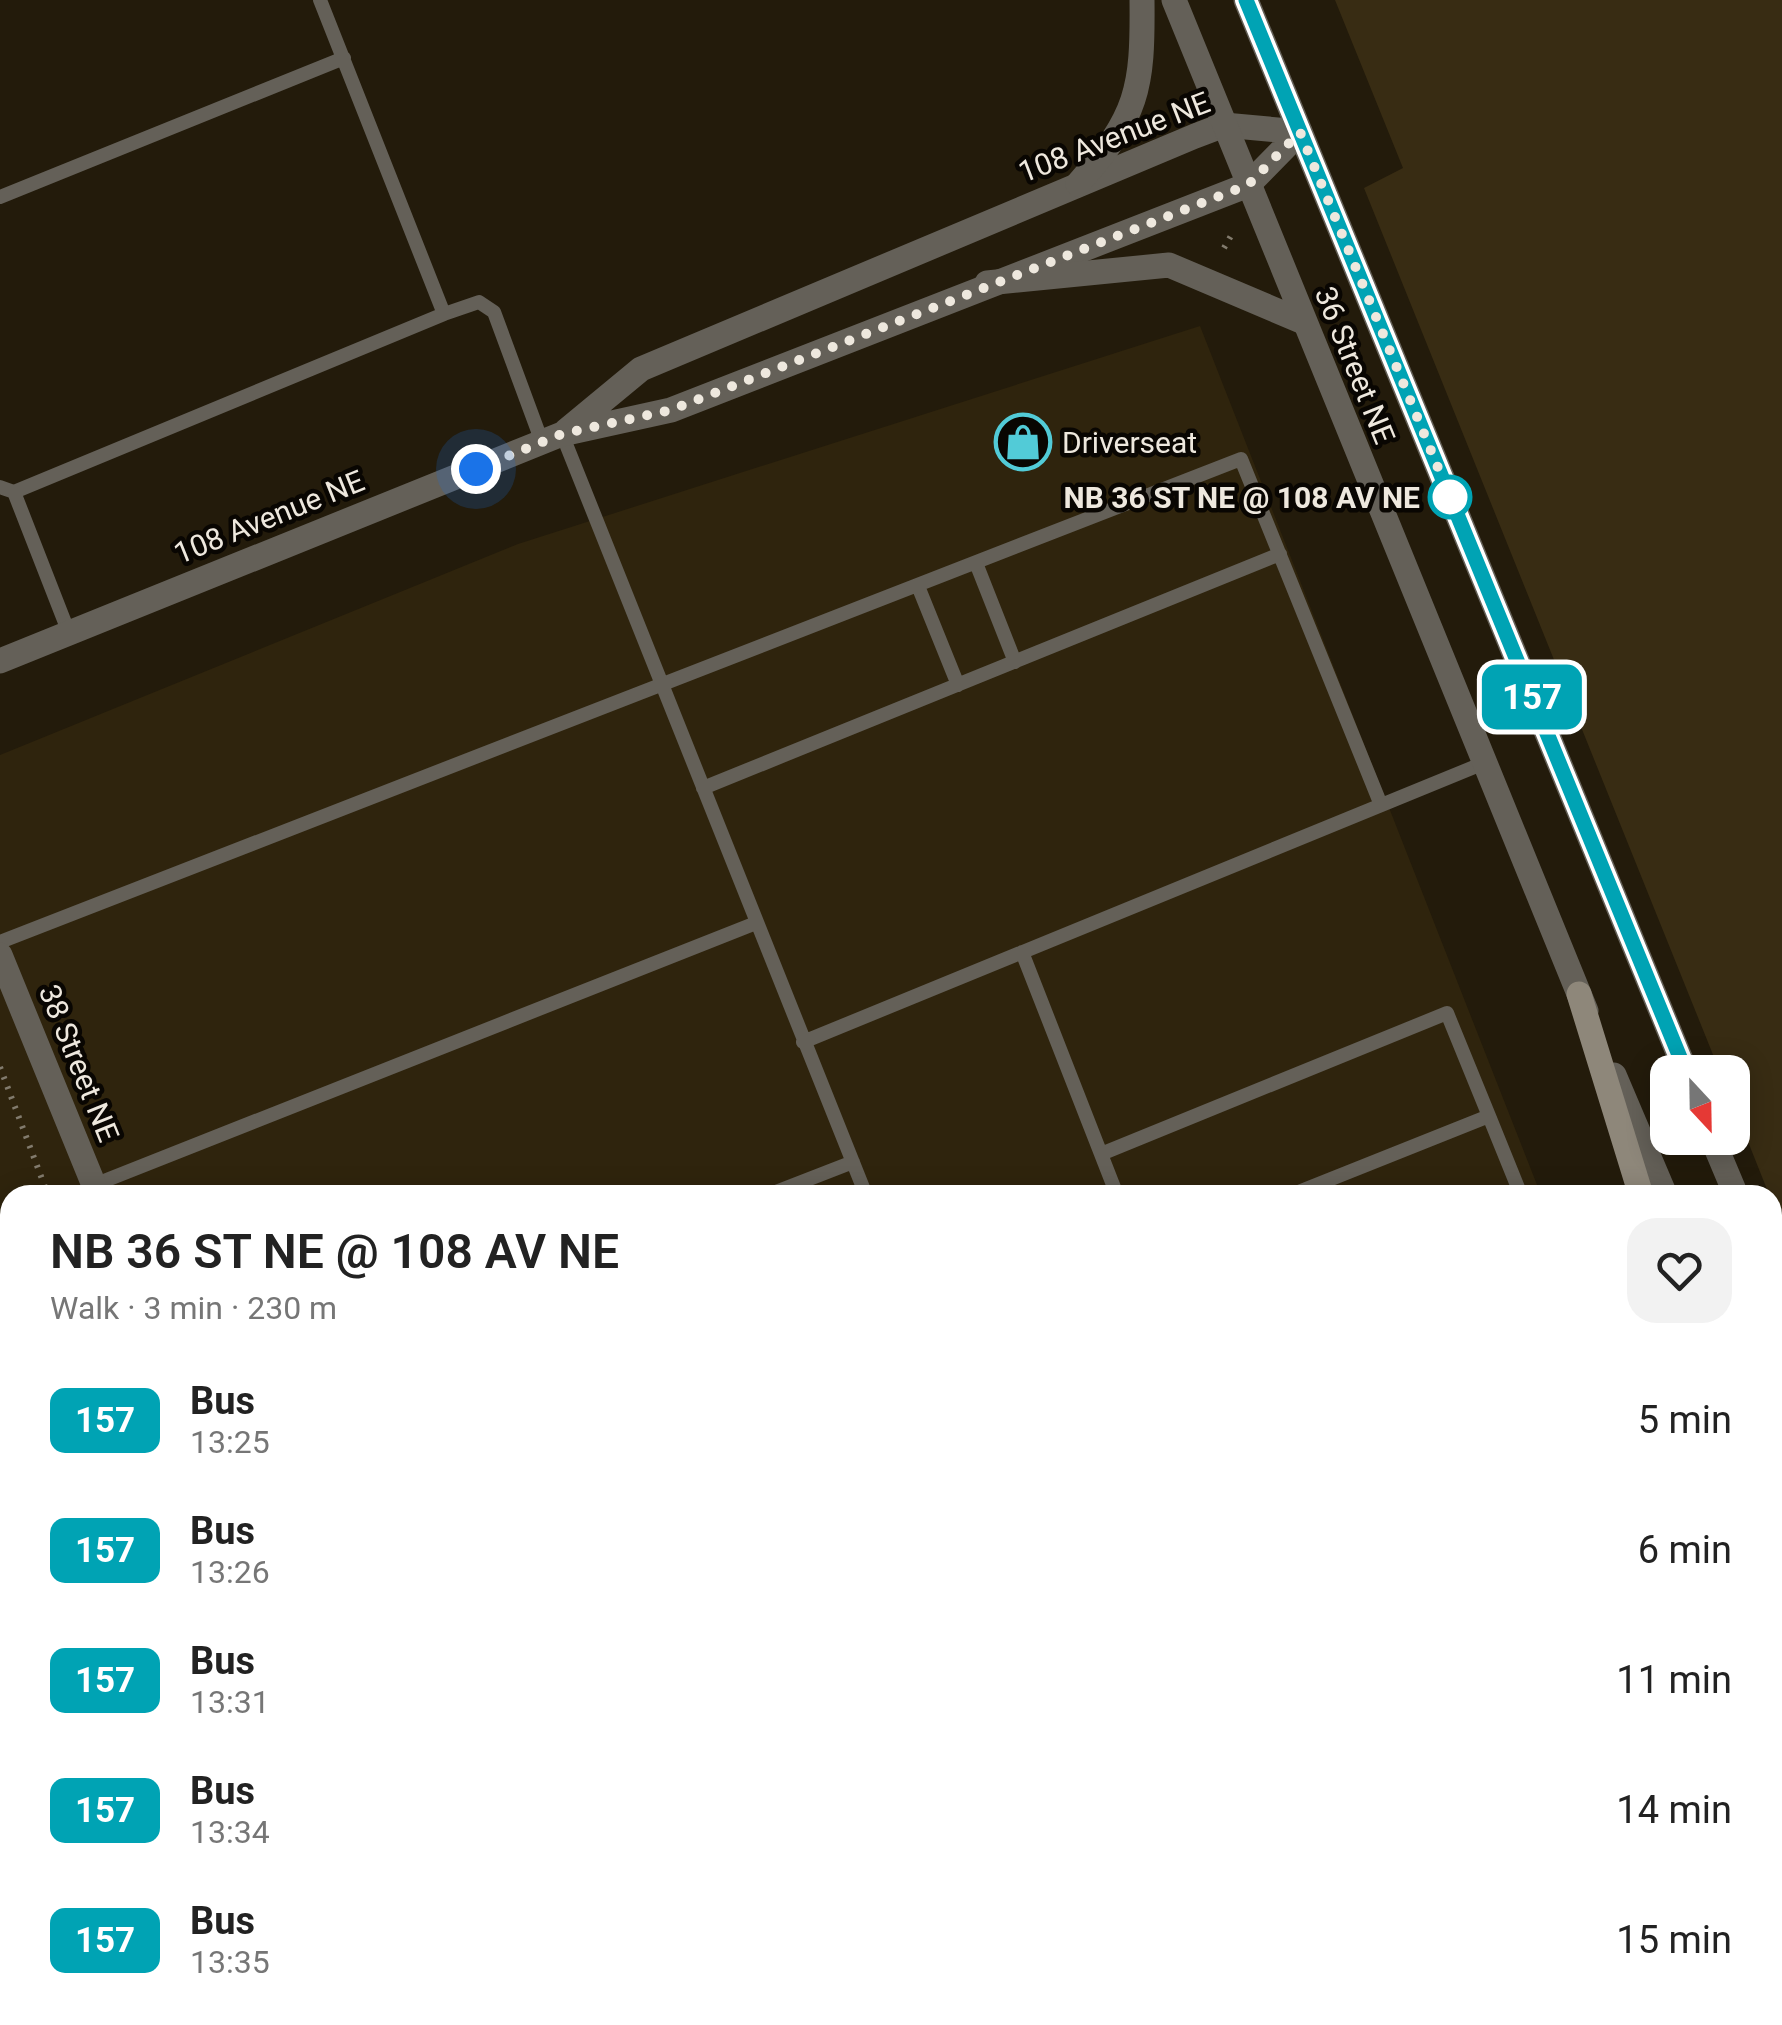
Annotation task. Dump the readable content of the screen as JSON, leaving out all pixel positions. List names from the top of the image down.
{
  "streets": {
    "street": ["108 Avenue NE", "36 Street NE", "38 Street NE"]
  },
  "crossings": [
    ["108 Avenue NE", "36 Street NE"]
  ],
  "places": {
    "shop": ["Driverseat"],
    "other": ["NB 36 ST NE @ 108 AV NE"]
  },
  "lines": ["bus line 157"],
  "north": "bottom",
  "page": {
    "on_map": "157",
    "heading": ["NB 36 ST NE @ 108 AV NE", "Walk · 3 min · 230 m"],
    "list": [
      {
        "mark": "157",
        "name": "Bus",
        "note": "13:25",
        "value": "5 min"
      },
      {
        "mark": "157",
        "name": "Bus",
        "note": "13:26",
        "value": "6 min"
      },
      {
        "mark": "157",
        "name": "Bus",
        "note": "13:31",
        "value": "11 min"
      },
      {
        "mark": "157",
        "name": "Bus",
        "note": "13:34",
        "value": "14 min"
      },
      {
        "mark": "157",
        "name": "Bus",
        "note": "13:35",
        "value": "15 min"
      }
    ]
  }
}
